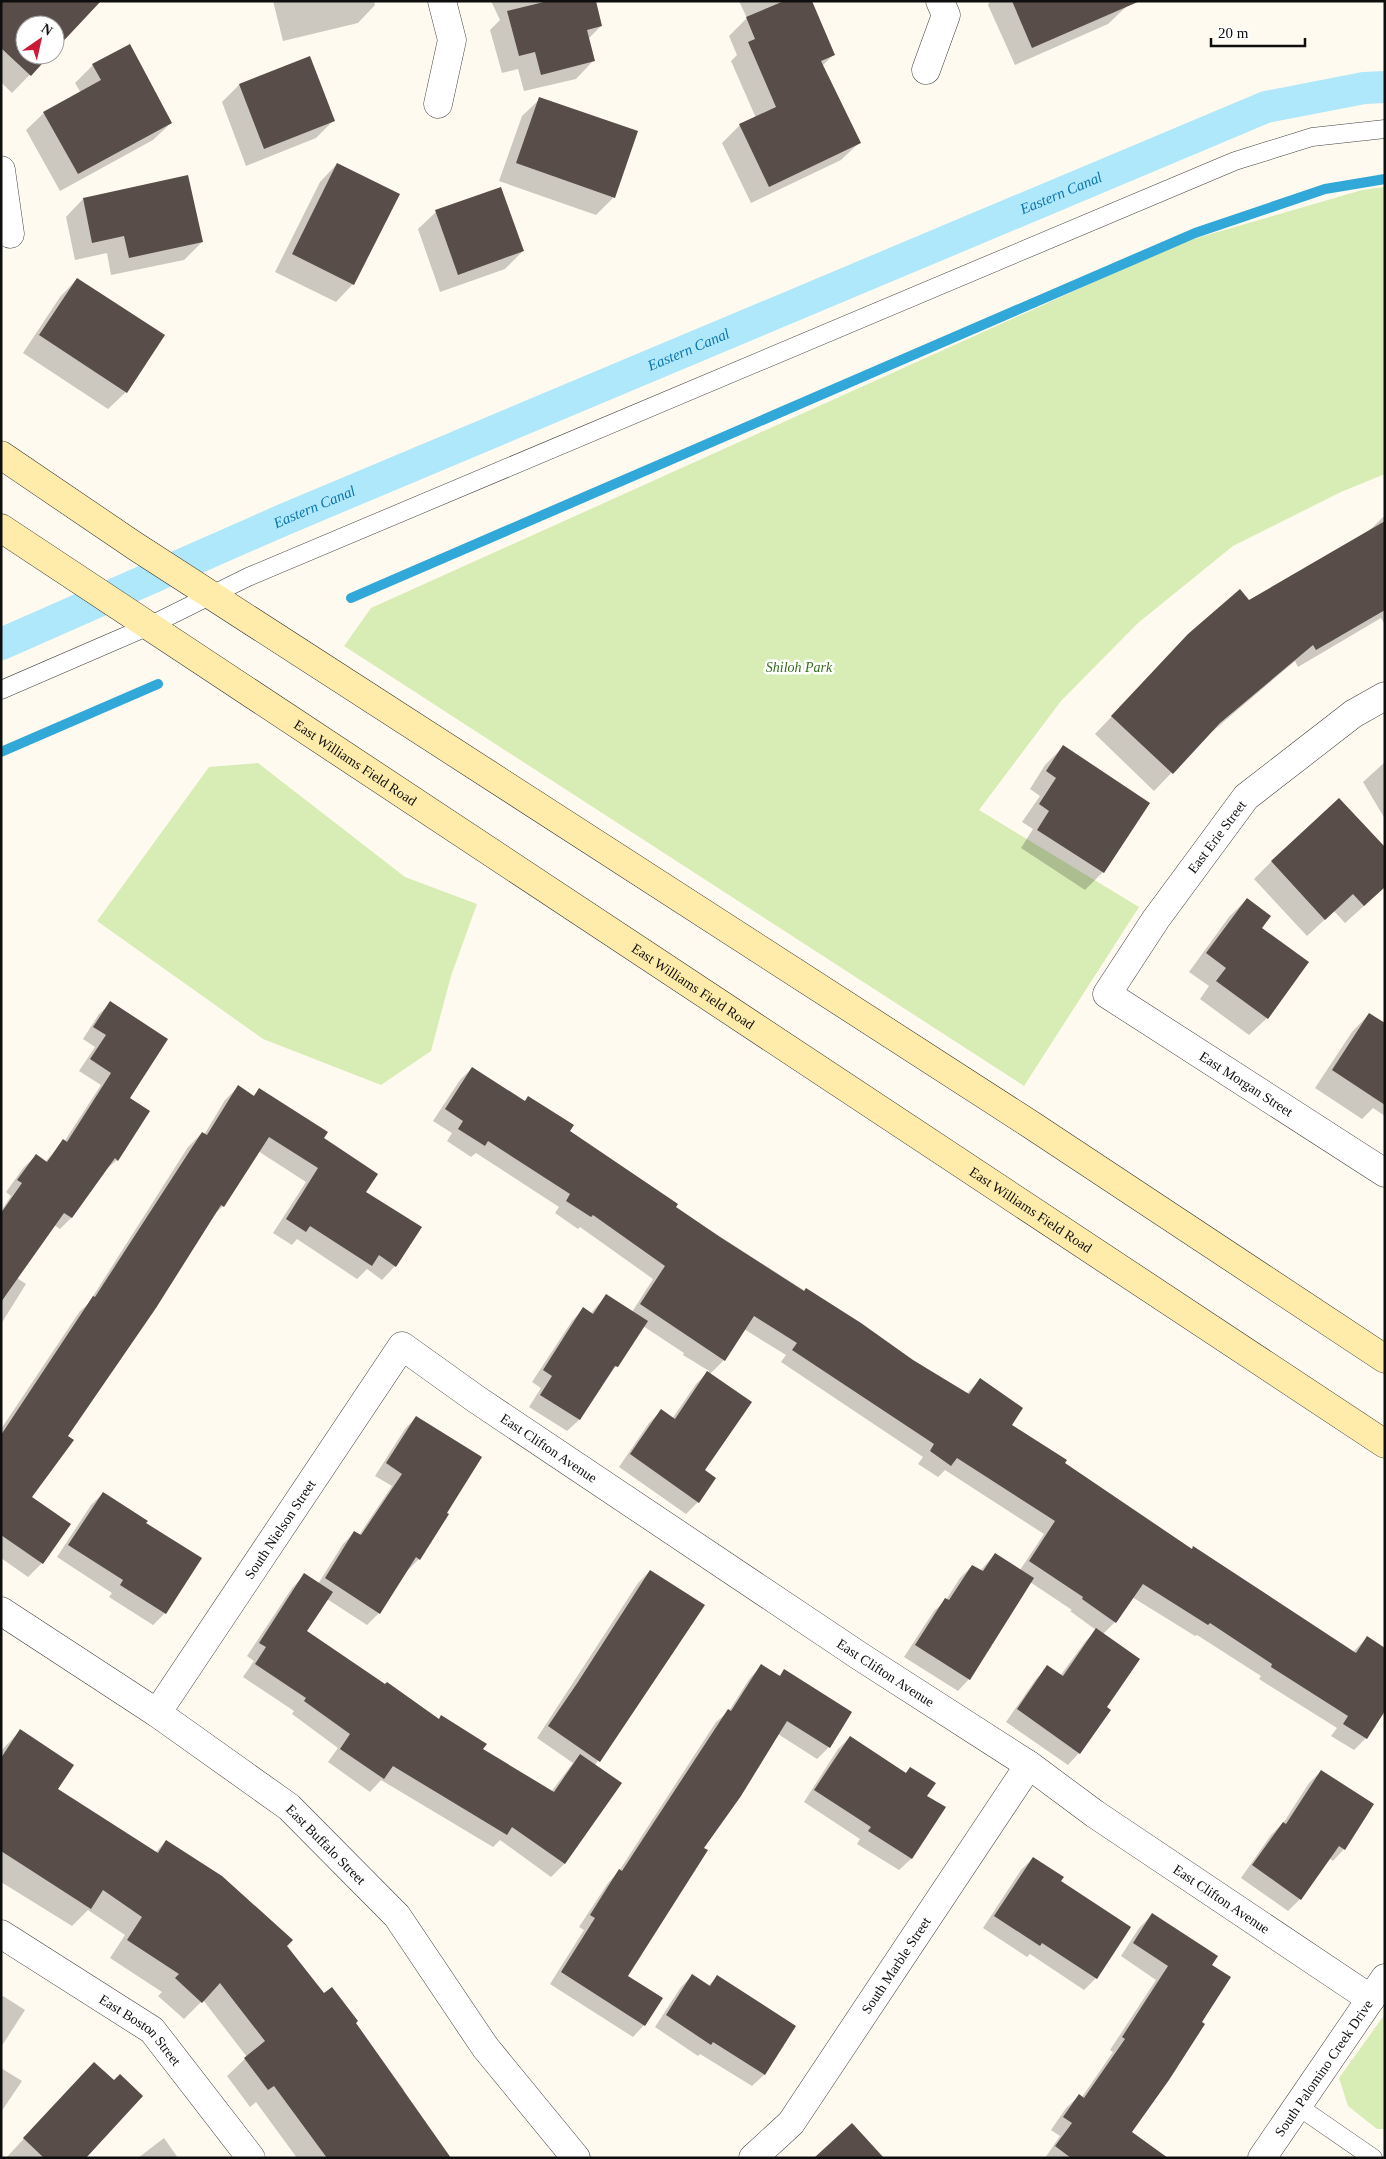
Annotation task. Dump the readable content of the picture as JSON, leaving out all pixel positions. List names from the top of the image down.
{
  "streets": {
    "main road": ["East Williams Field Road"],
    "street": [
      "East Erie Street",
      "East Morgan Street",
      "East Clifton Avenue",
      "South Nielson Street",
      "East Buffalo Street",
      "South Marble Street",
      "East Boston Street",
      "South Palomino Creek Drive"
    ]
  },
  "crossings": [
    ["East Erie Street", "East Morgan Street"],
    ["East Clifton Avenue", "South Nielson Street"],
    ["East Clifton Avenue", "South Marble Street"],
    ["East Clifton Avenue", "South Palomino Creek Drive"],
    ["South Nielson Street", "East Buffalo Street"]
  ],
  "water": ["Eastern Canal"],
  "parks": ["Shiloh Park"],
  "scale_bar": "20 m",
  "north": "top right"
}
